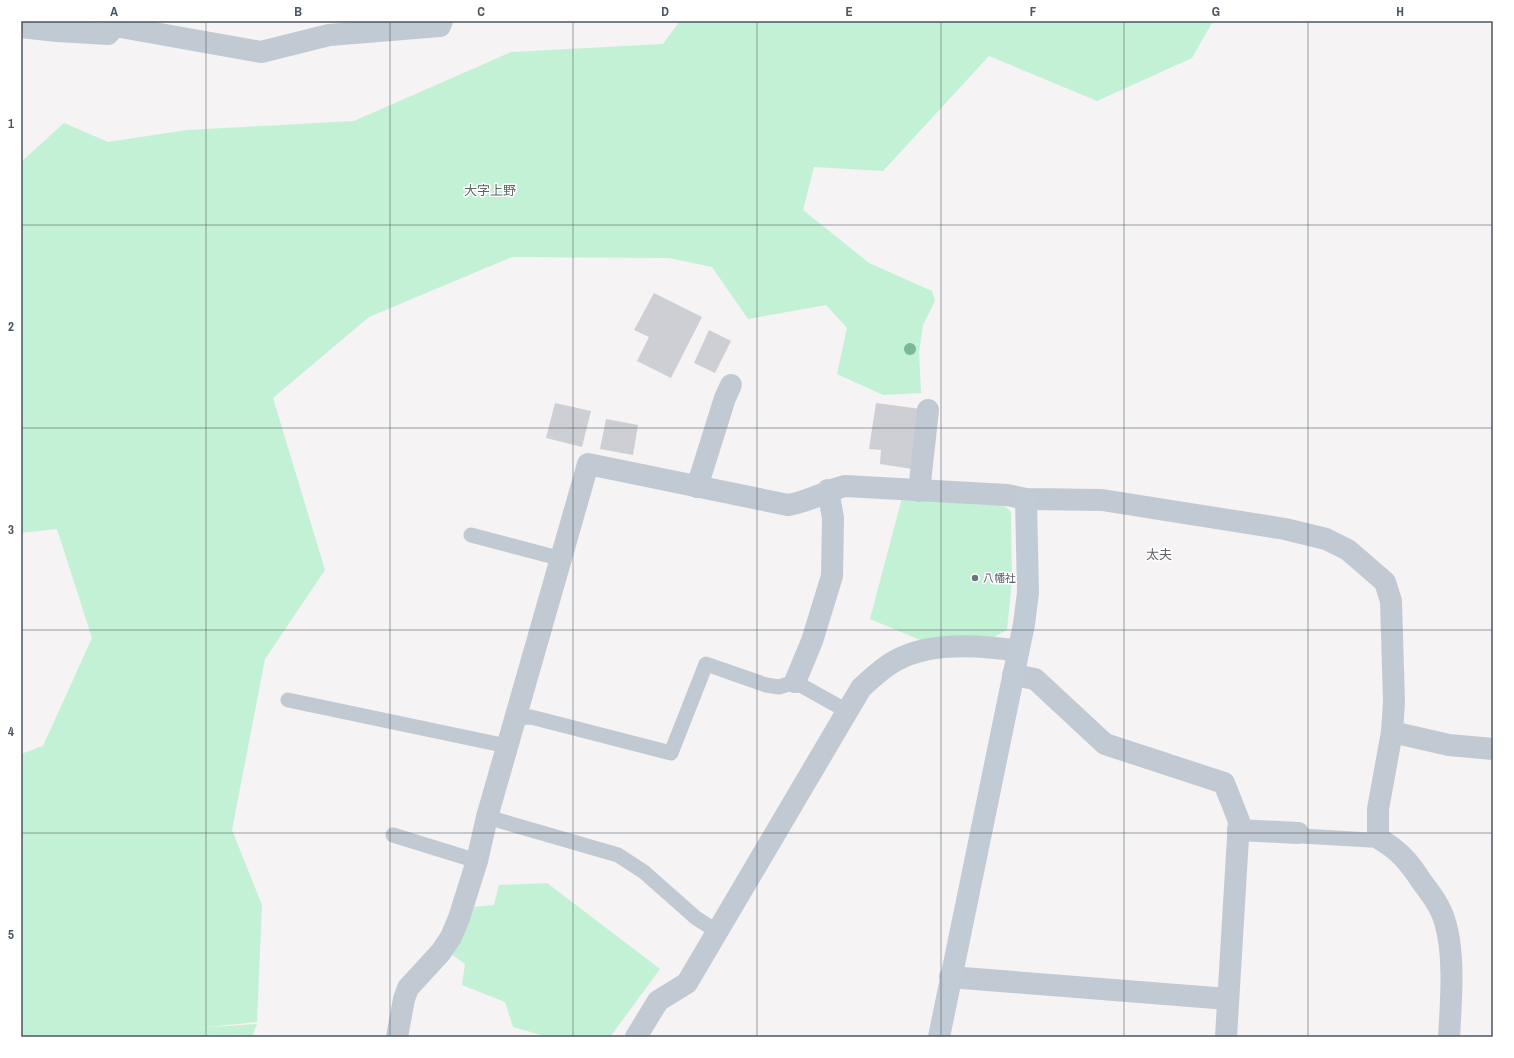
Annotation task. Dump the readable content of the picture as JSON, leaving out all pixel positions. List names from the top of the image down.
{
  "districts": ["大字上野", "太夫"],
  "places": ["八幡社"],
  "grid": {
    "columns": [
      "A",
      "B",
      "C",
      "D",
      "E",
      "F",
      "G",
      "H"
    ],
    "rows": [
      "1",
      "2",
      "3",
      "4",
      "5"
    ]
  }
}
